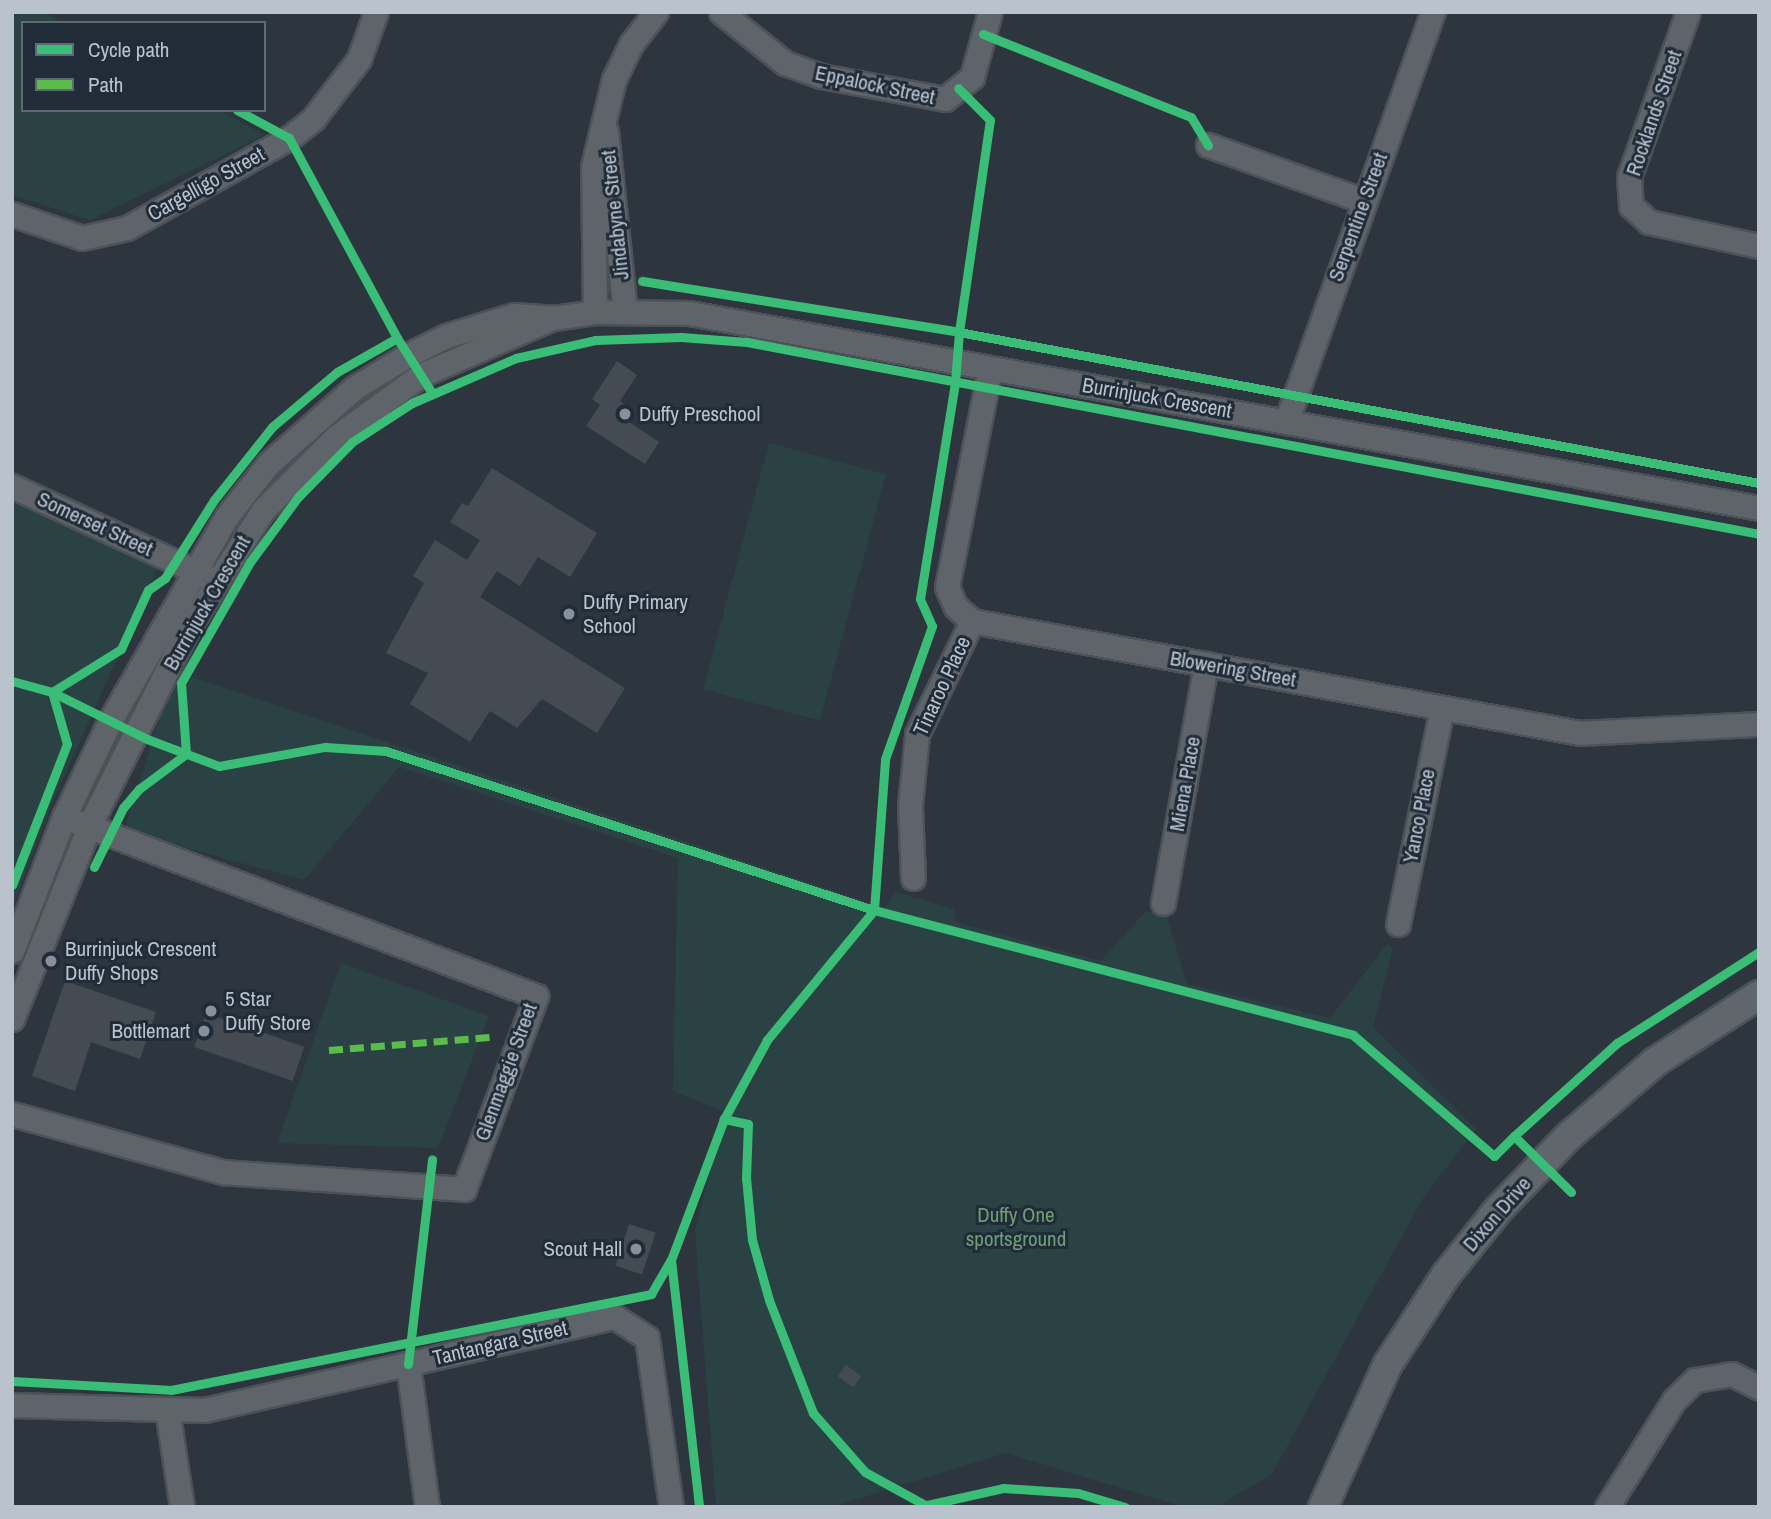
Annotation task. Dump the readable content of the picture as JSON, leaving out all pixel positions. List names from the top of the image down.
{
  "streets": {
    "main road": ["Dixon Drive"],
    "street": [
      "Eppalock Street",
      "Rocklands Street",
      "Cargelligo Street",
      "Jindabyne Street",
      "Serpentine Street",
      "Burrinjuck Crescent",
      "Somerset Street",
      "Blowering Street",
      "Tinaroo Place",
      "Miena Place",
      "Yanco Place",
      "Glenmaggie Street",
      "Tantangara Street"
    ]
  },
  "crossings": [
    ["Jindabyne Street", "Burrinjuck Crescent"],
    ["Serpentine Street", "Burrinjuck Crescent"],
    ["Burrinjuck Crescent", "Somerset Street"],
    ["Burrinjuck Crescent", "Glenmaggie Street"],
    ["Blowering Street", "Tinaroo Place"],
    ["Blowering Street", "Miena Place"],
    ["Blowering Street", "Yanco Place"]
  ],
  "parks": ["Duffy One sportsground"],
  "places": [
    "Duffy Preschool",
    "Duffy Primary School",
    "Burrinjuck Crescent Duffy Shops",
    "5 Star Duffy Store",
    "Bottlemart",
    "Scout Hall"
  ],
  "legend": ["Cycle path", "Path"]
}
